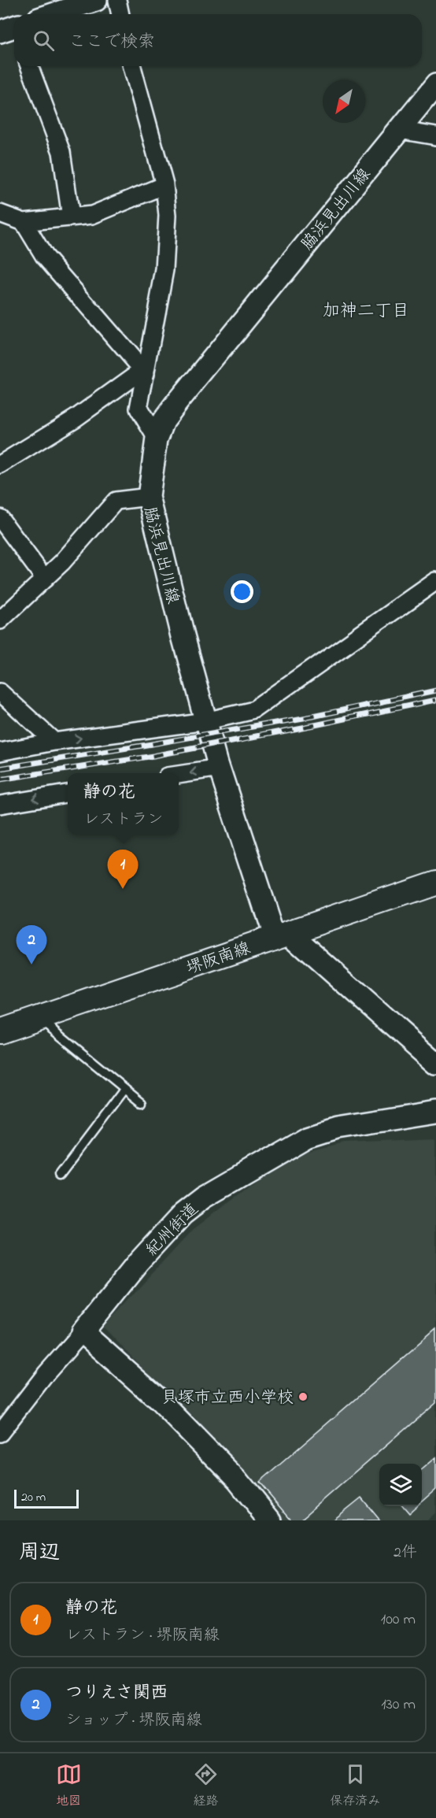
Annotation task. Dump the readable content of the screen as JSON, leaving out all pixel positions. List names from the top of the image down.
{
  "streets": {
    "main road": ["堺阪南線"],
    "street": ["脇浜見出川線", "紀州街道"]
  },
  "crossings": [
    ["脇浜見出川線", "堺阪南線"]
  ],
  "districts": ["加神二丁目"],
  "places": ["貝塚市立西小学校"],
  "scale_bar": "20 m",
  "north": "bottom left",
  "page": {
    "search": "ここで検索",
    "popup": ["静の花", "レストラン"],
    "pins": ["1", "2"],
    "scale": "20 m",
    "heading": ["周辺", "2件"],
    "list": [
      {
        "mark": "1",
        "name": "静の花",
        "note": "レストラン · 堺阪南線",
        "value": "100 m"
      },
      {
        "mark": "2",
        "name": "つりえさ関西",
        "note": "ショップ · 堺阪南線",
        "value": "130 m"
      }
    ],
    "nav": ["地図", "経路", "保存済み"]
  }
}
